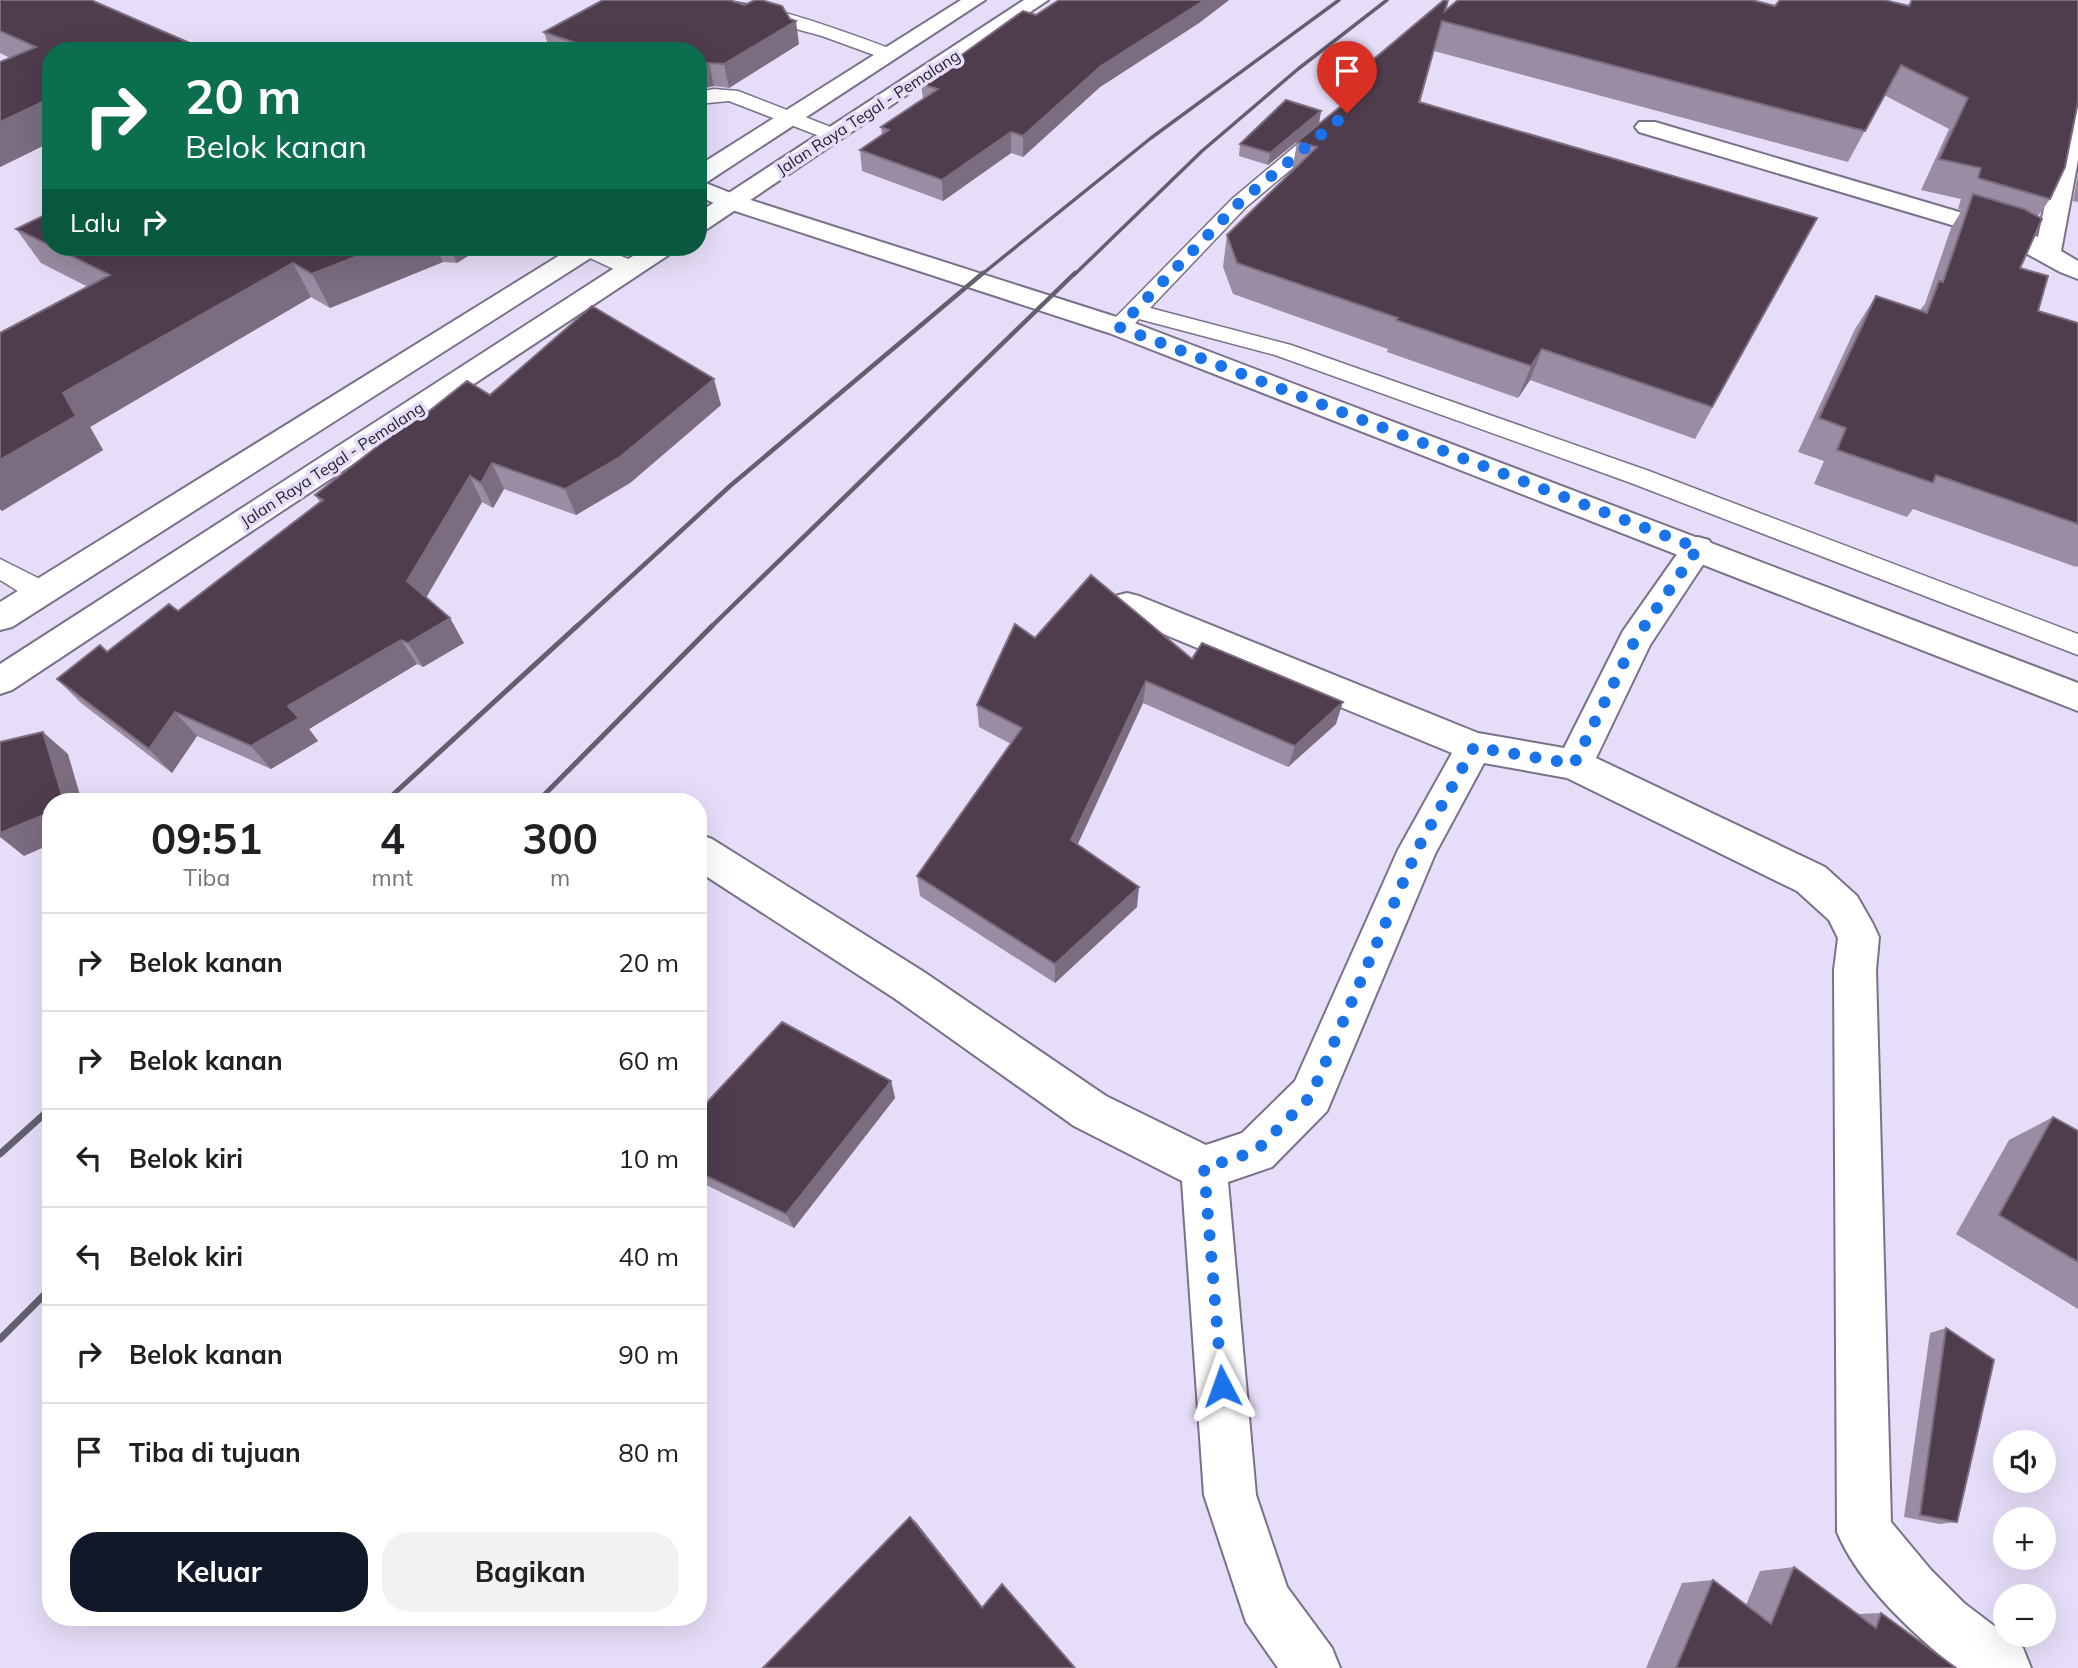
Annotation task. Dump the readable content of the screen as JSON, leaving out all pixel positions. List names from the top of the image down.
{
  "streets": {
    "main road": ["Jalan Raya Tegal - Pemalang"]
  },
  "page": {
    "turn": ["20 m", "Belok kanan"],
    "then": "Lalu",
    "eta": [
      "09:51",
      "Tiba",
      "4",
      "mnt",
      "300",
      "m"
    ],
    "list": [
      {
        "name": "Belok kanan",
        "value": "20 m"
      },
      {
        "name": "Belok kanan",
        "value": "60 m"
      },
      {
        "name": "Belok kiri",
        "value": "10 m"
      },
      {
        "name": "Belok kiri",
        "value": "40 m"
      },
      {
        "name": "Belok kanan",
        "value": "90 m"
      },
      {
        "name": "Tiba di tujuan",
        "value": "80 m"
      }
    ],
    "map_buttons": ["+", "−"],
    "buttons": ["Keluar", "Bagikan"]
  }
}
